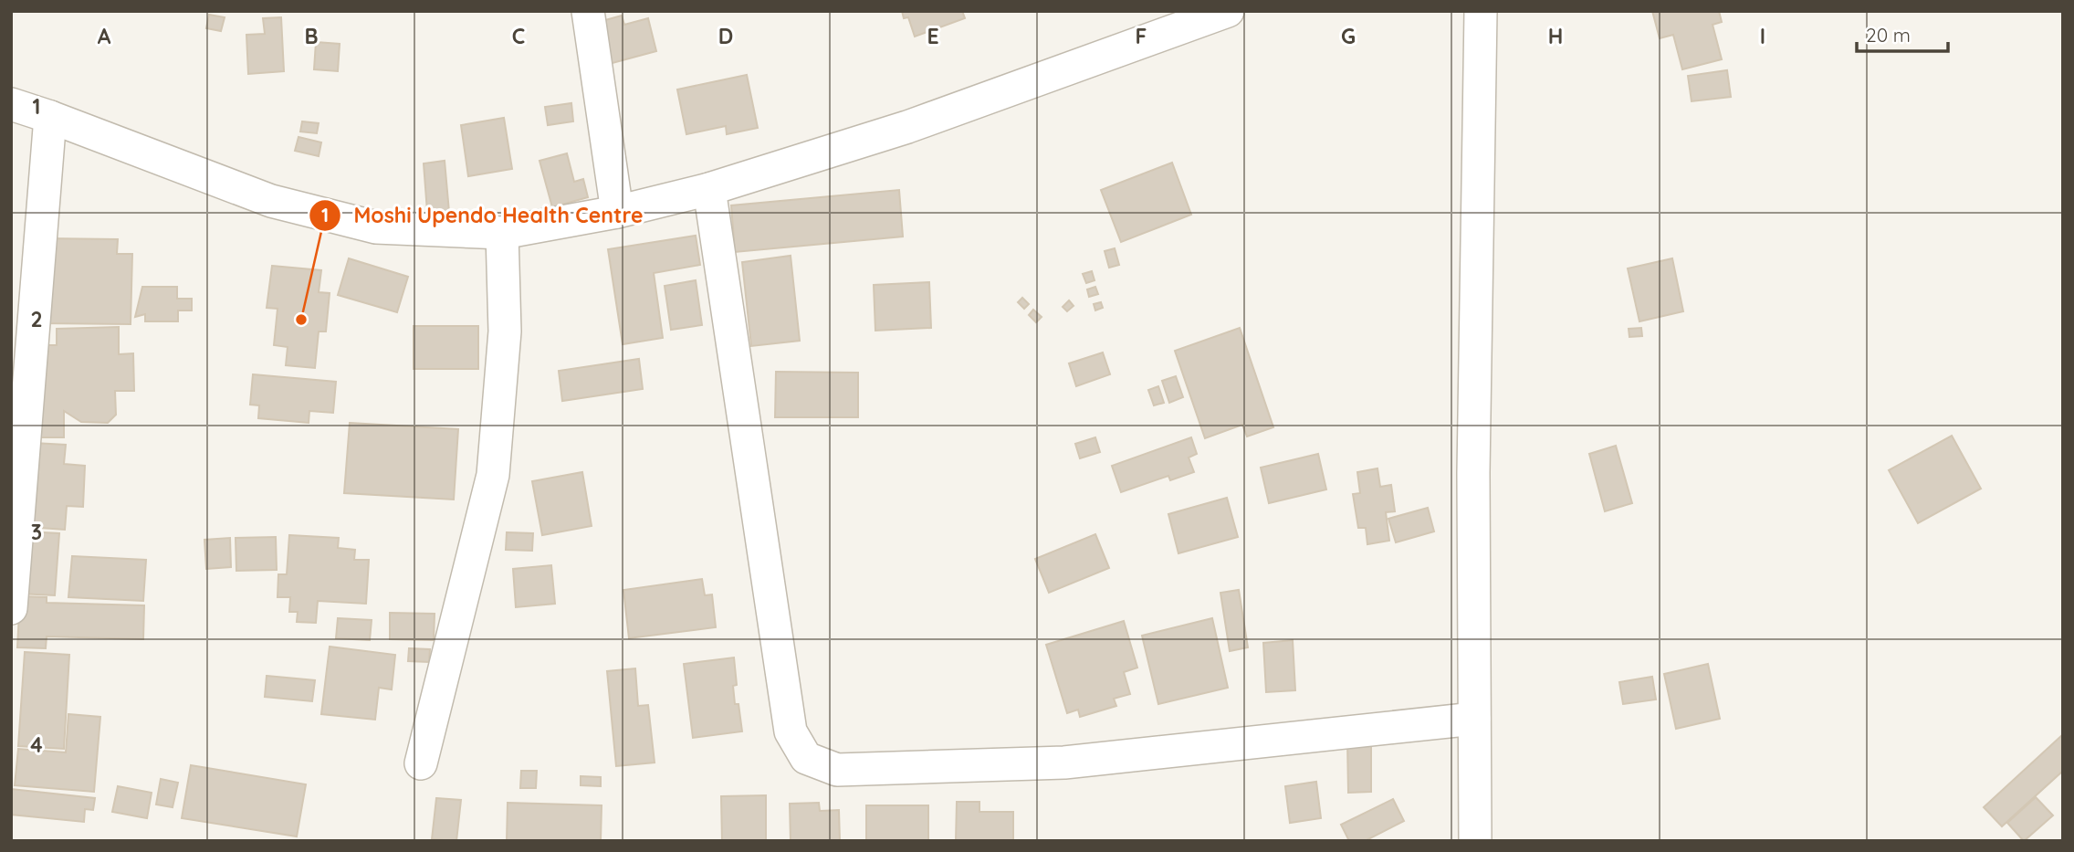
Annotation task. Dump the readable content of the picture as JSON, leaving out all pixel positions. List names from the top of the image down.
{
  "places": ["Moshi Upendo Health Centre"],
  "scale_bar": "20 m",
  "grid": {
    "columns": [
      "A",
      "B",
      "C",
      "D",
      "E",
      "F",
      "G",
      "H",
      "I"
    ],
    "rows": [
      "1",
      "2",
      "3",
      "4"
    ]
  }
}
